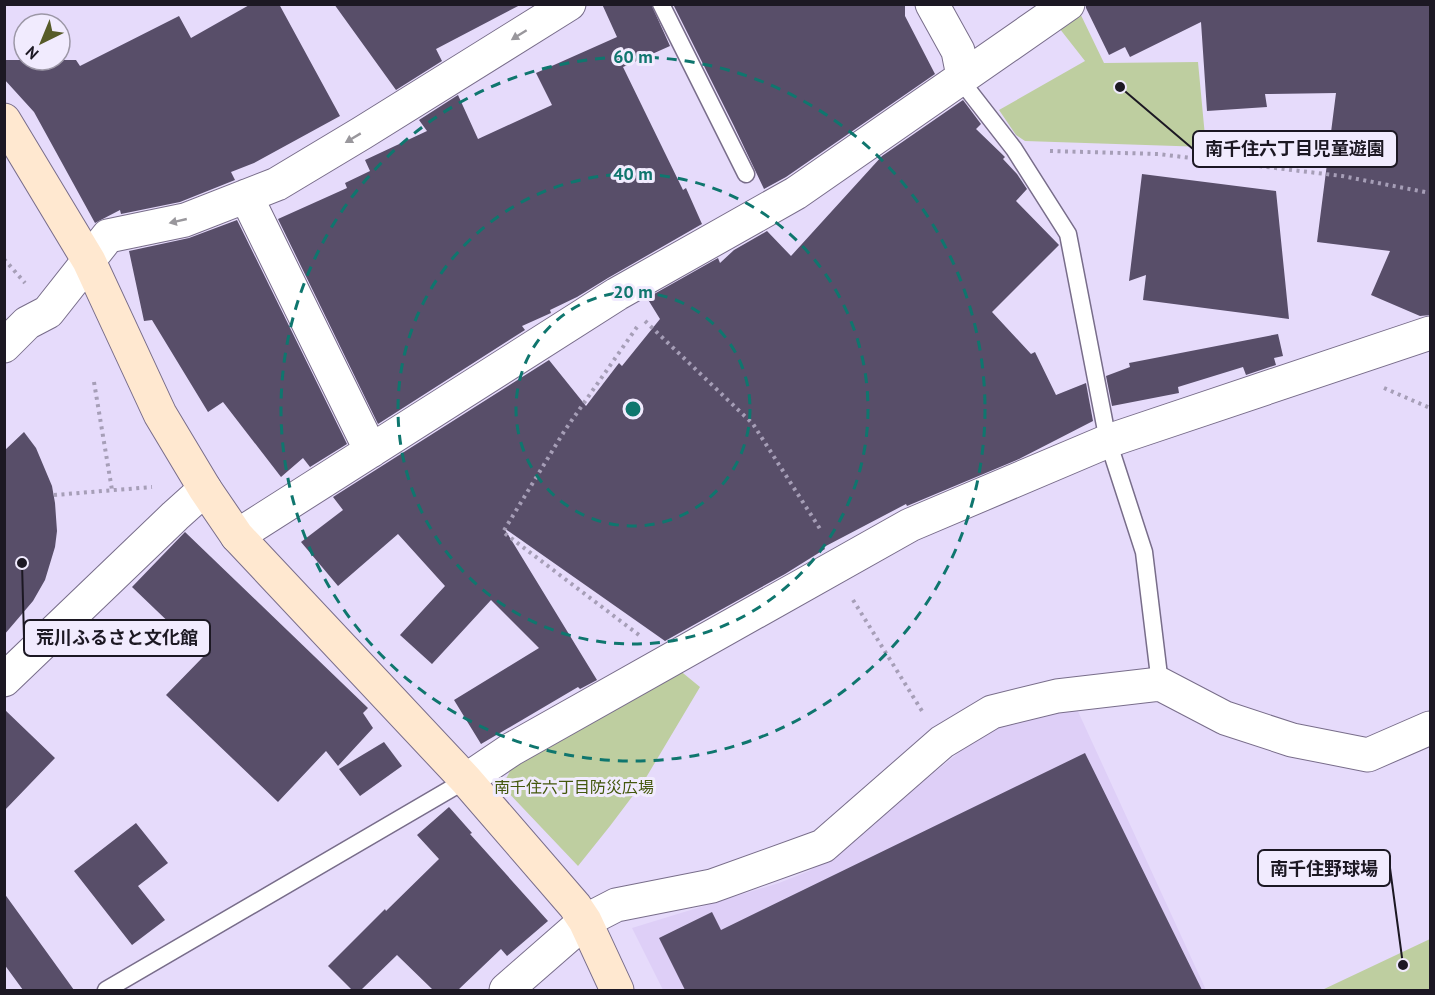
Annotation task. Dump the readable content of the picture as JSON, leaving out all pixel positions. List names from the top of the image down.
{
  "parks": ["南千住六丁目防災広場"],
  "places": ["南千住六丁目児童遊園", "荒川ふるさと文化館", "南千住野球場"],
  "north": "bottom left",
  "rings": ["60 m", "40 m", "20 m"]
}
